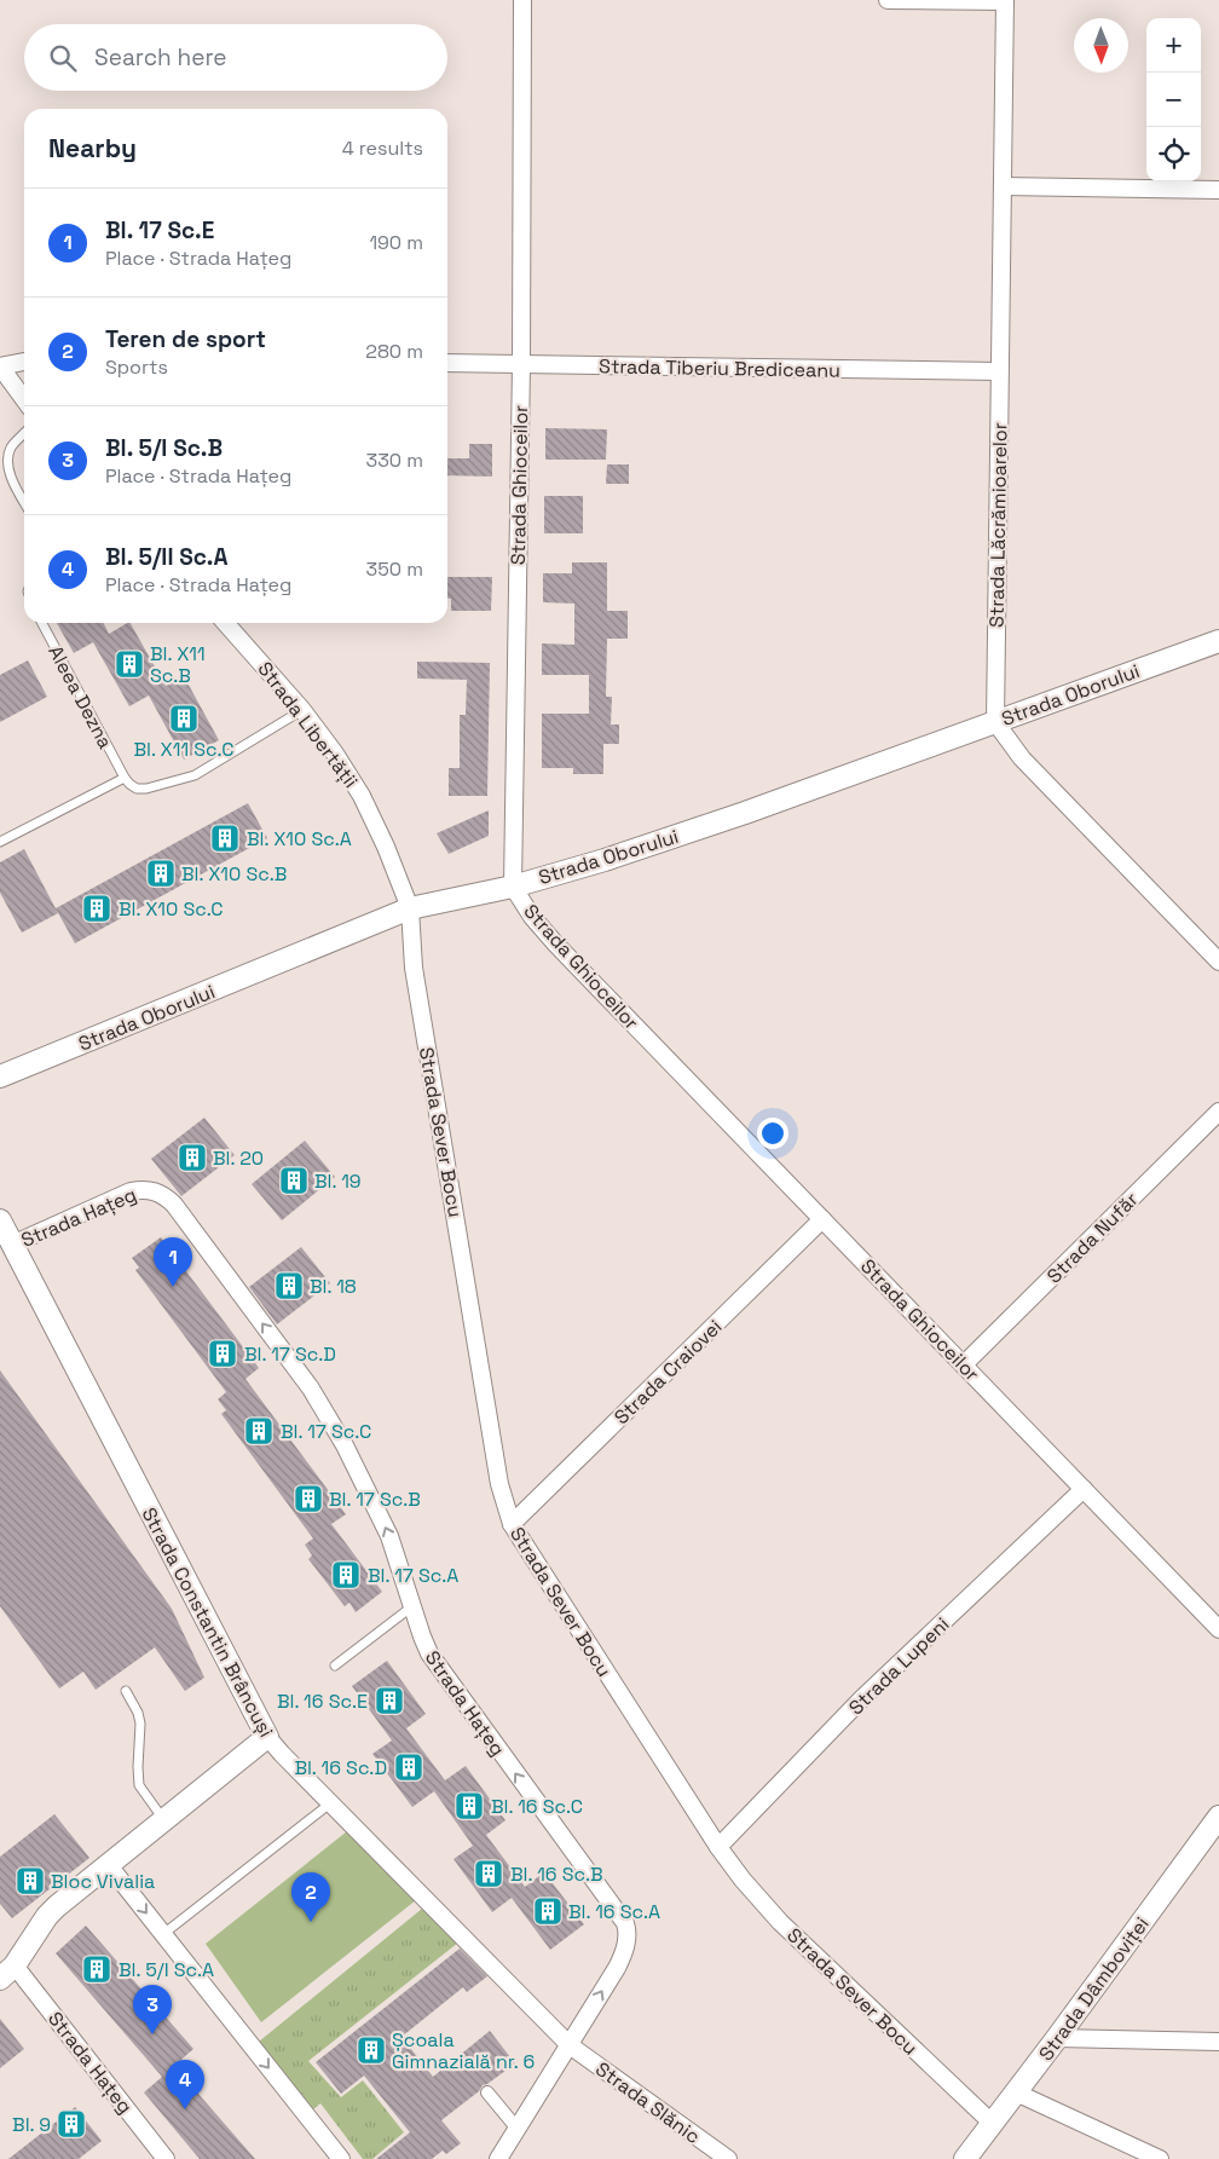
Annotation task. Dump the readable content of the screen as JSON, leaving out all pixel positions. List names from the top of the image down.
{
  "streets": {
    "street": [
      "Strada Tiberiu Brediceanu",
      "Strada Ghioceilor",
      "Strada Lăcrămioarelor",
      "Strada Oborului",
      "Strada Libertății",
      "Strada Sever Bocu",
      "Strada Hațeg",
      "Strada Nufăr",
      "Strada Craiovei",
      "Strada Constantin Brâncuși",
      "Strada Lupeni",
      "Strada Dâmboviței",
      "Strada Slănic"
    ],
    "lane": ["Aleea Dezna"]
  },
  "crossings": [
    ["Strada Tiberiu Brediceanu", "Strada Ghioceilor"],
    ["Strada Tiberiu Brediceanu", "Strada Lăcrămioarelor"],
    ["Strada Ghioceilor", "Strada Oborului"],
    ["Strada Ghioceilor", "Strada Nufăr"],
    ["Strada Ghioceilor", "Strada Craiovei"],
    ["Strada Ghioceilor", "Strada Lupeni"],
    ["Strada Lăcrămioarelor", "Strada Oborului"],
    ["Strada Oborului", "Strada Libertății"],
    ["Strada Oborului", "Strada Sever Bocu"],
    ["Strada Libertății", "Strada Sever Bocu"],
    ["Strada Sever Bocu", "Strada Craiovei"],
    ["Strada Sever Bocu", "Strada Lupeni"],
    ["Strada Sever Bocu", "Strada Dâmboviței"],
    ["Strada Hațeg", "Strada Constantin Brâncuși"],
    ["Strada Hațeg", "Strada Slănic"],
    ["Strada Constantin Brâncuși", "Strada Slănic"]
  ],
  "one_way": ["Strada Hațeg"],
  "places": {
    "building": [
      "Bl. X11 Sc.B",
      "Bl. X11 Sc.C",
      "Bl. X10 Sc.A",
      "Bl. X10 Sc.B",
      "Bl. X10 Sc.C",
      "Bl. 20",
      "Bl. 19",
      "Bl. 18",
      "Bl. 17 Sc.D",
      "Bl. 17 Sc.C",
      "Bl. 17 Sc.B",
      "Bl. 17 Sc.A",
      "Bl. 16 Sc.E",
      "Bl. 16 Sc.D",
      "Bl. 16 Sc.C",
      "Bl. 16 Sc.B",
      "Bloc Vivalia",
      "Bl. 16 Sc.A",
      "Bl. 5/I Sc.A",
      "Școala Gimnazială nr. 6",
      "Bl. 9"
    ]
  },
  "north": "bottom",
  "page": {
    "map_buttons": ["+", "−"],
    "search": "Search here",
    "heading": ["Nearby", "4 results"],
    "list": [
      {
        "mark": "1",
        "name": "Bl. 17 Sc.E",
        "note": "Place · Strada Hațeg",
        "value": "190 m"
      },
      {
        "mark": "2",
        "name": "Teren de sport",
        "note": "Sports",
        "value": "280 m"
      },
      {
        "mark": "3",
        "name": "Bl. 5/I Sc.B",
        "note": "Place · Strada Hațeg",
        "value": "330 m"
      },
      {
        "mark": "4",
        "name": "Bl. 5/II Sc.A",
        "note": "Place · Strada Hațeg",
        "value": "350 m"
      }
    ],
    "pins": [
      "1",
      "2",
      "3",
      "4"
    ]
  }
}
